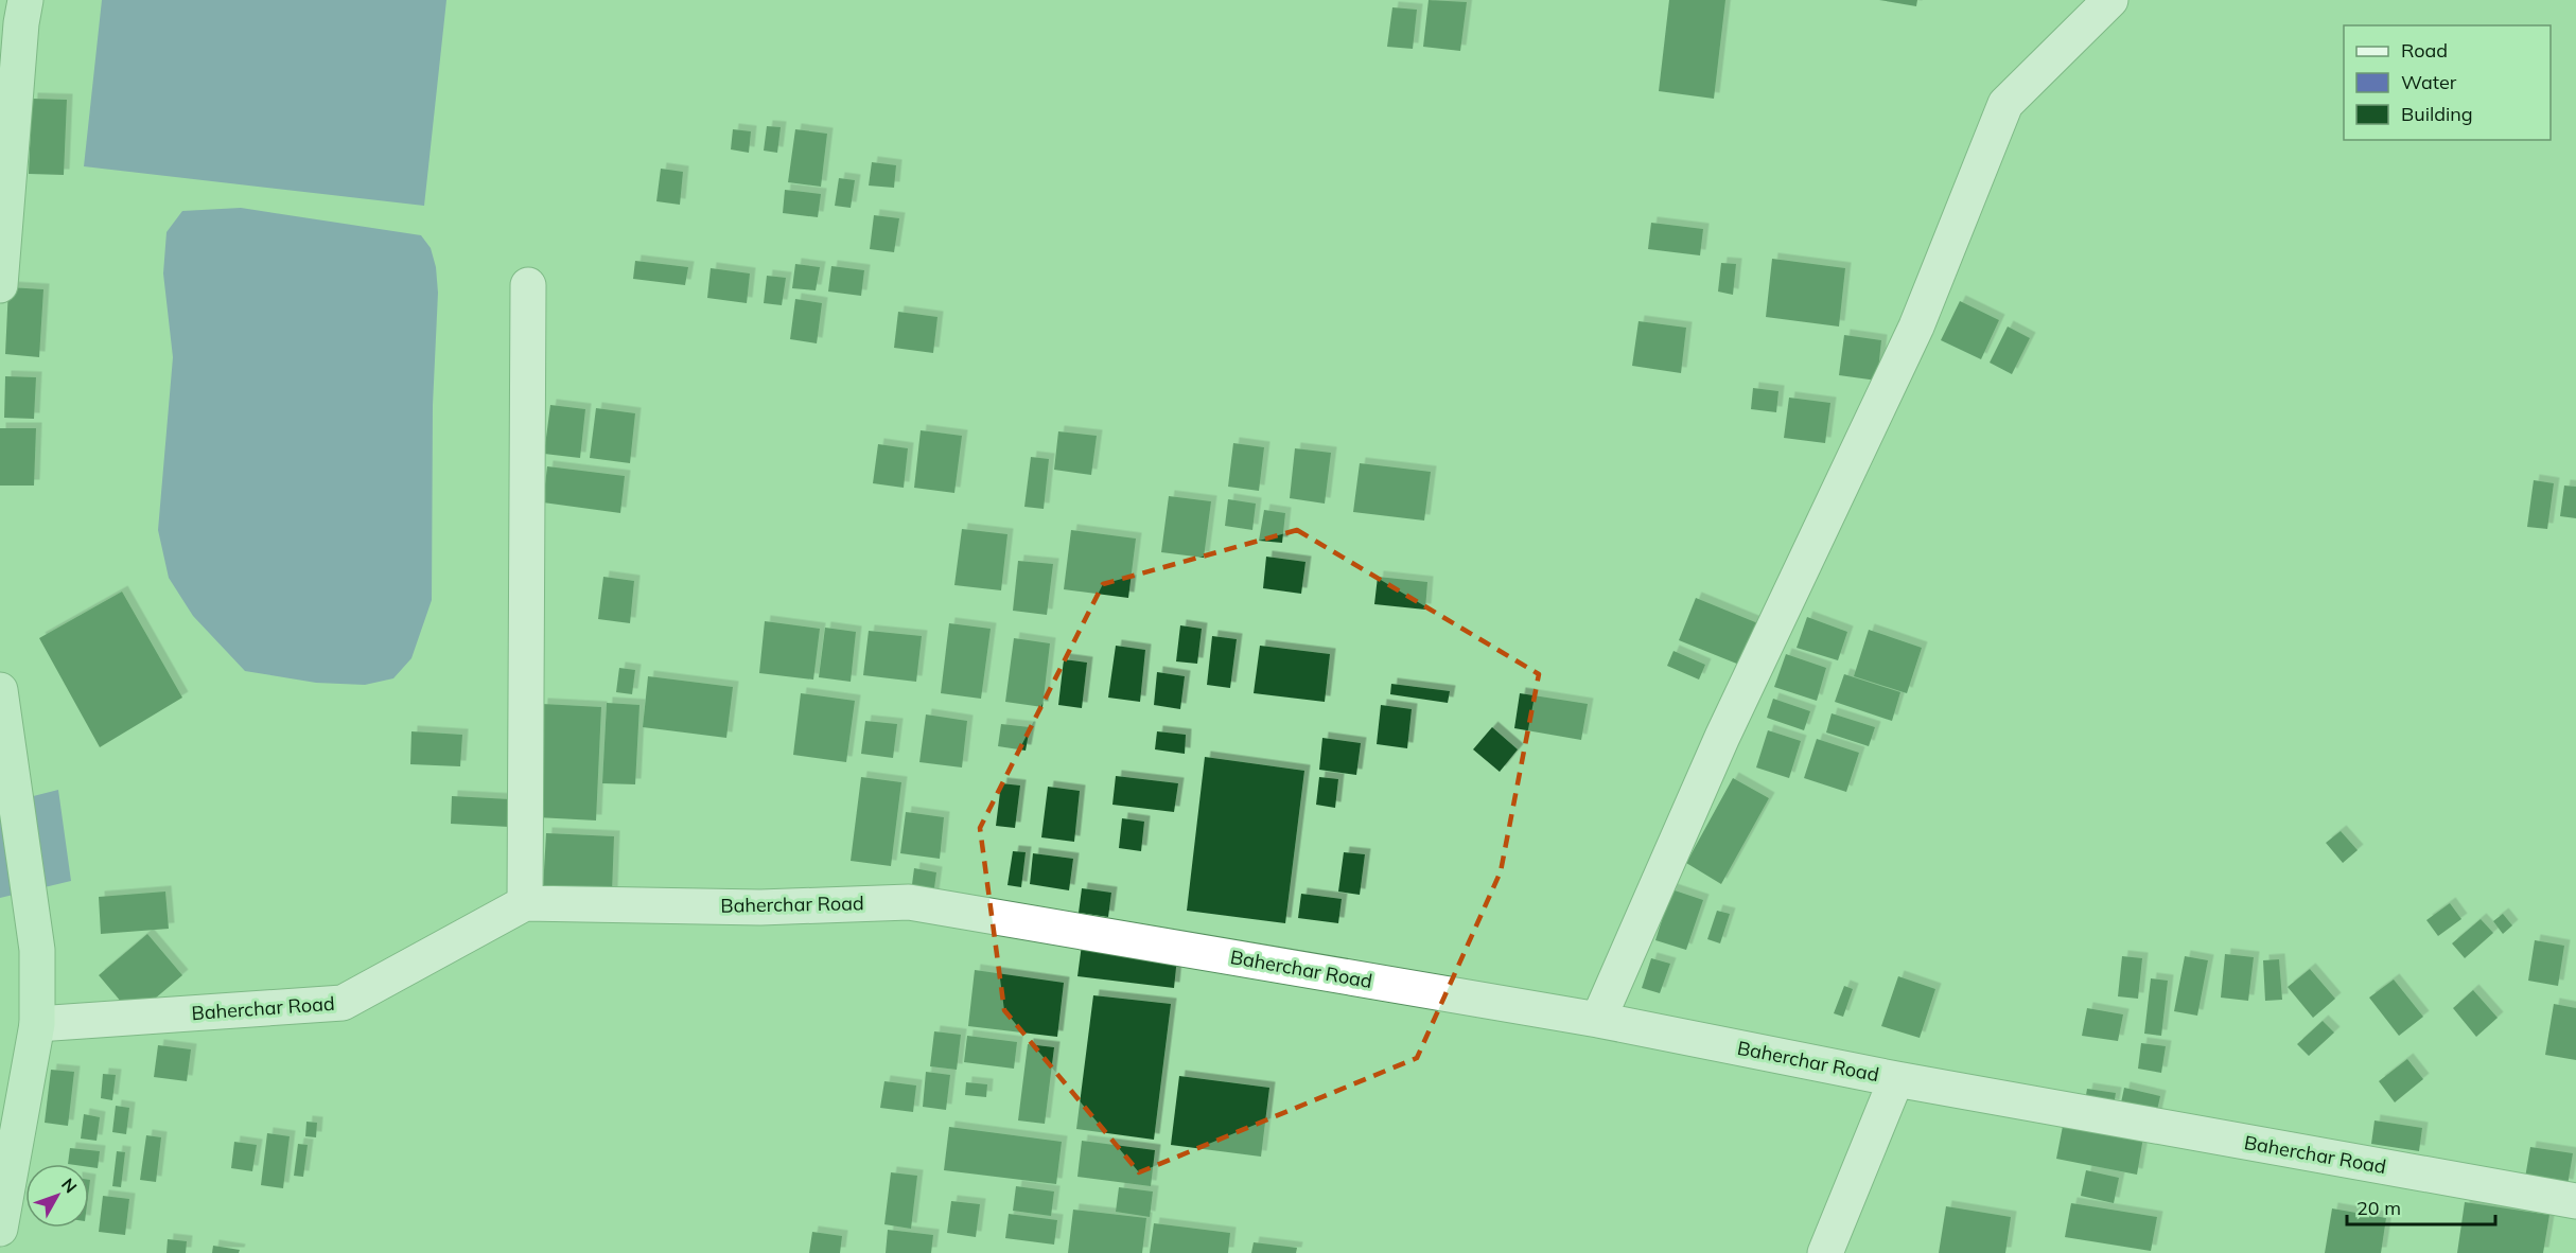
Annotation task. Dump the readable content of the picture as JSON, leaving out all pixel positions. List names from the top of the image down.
{
  "streets": {
    "street": ["Baherchar Road"]
  },
  "legend": ["Road", "Water", "Building"],
  "scale_bar": "20 m",
  "north": "top right"
}
